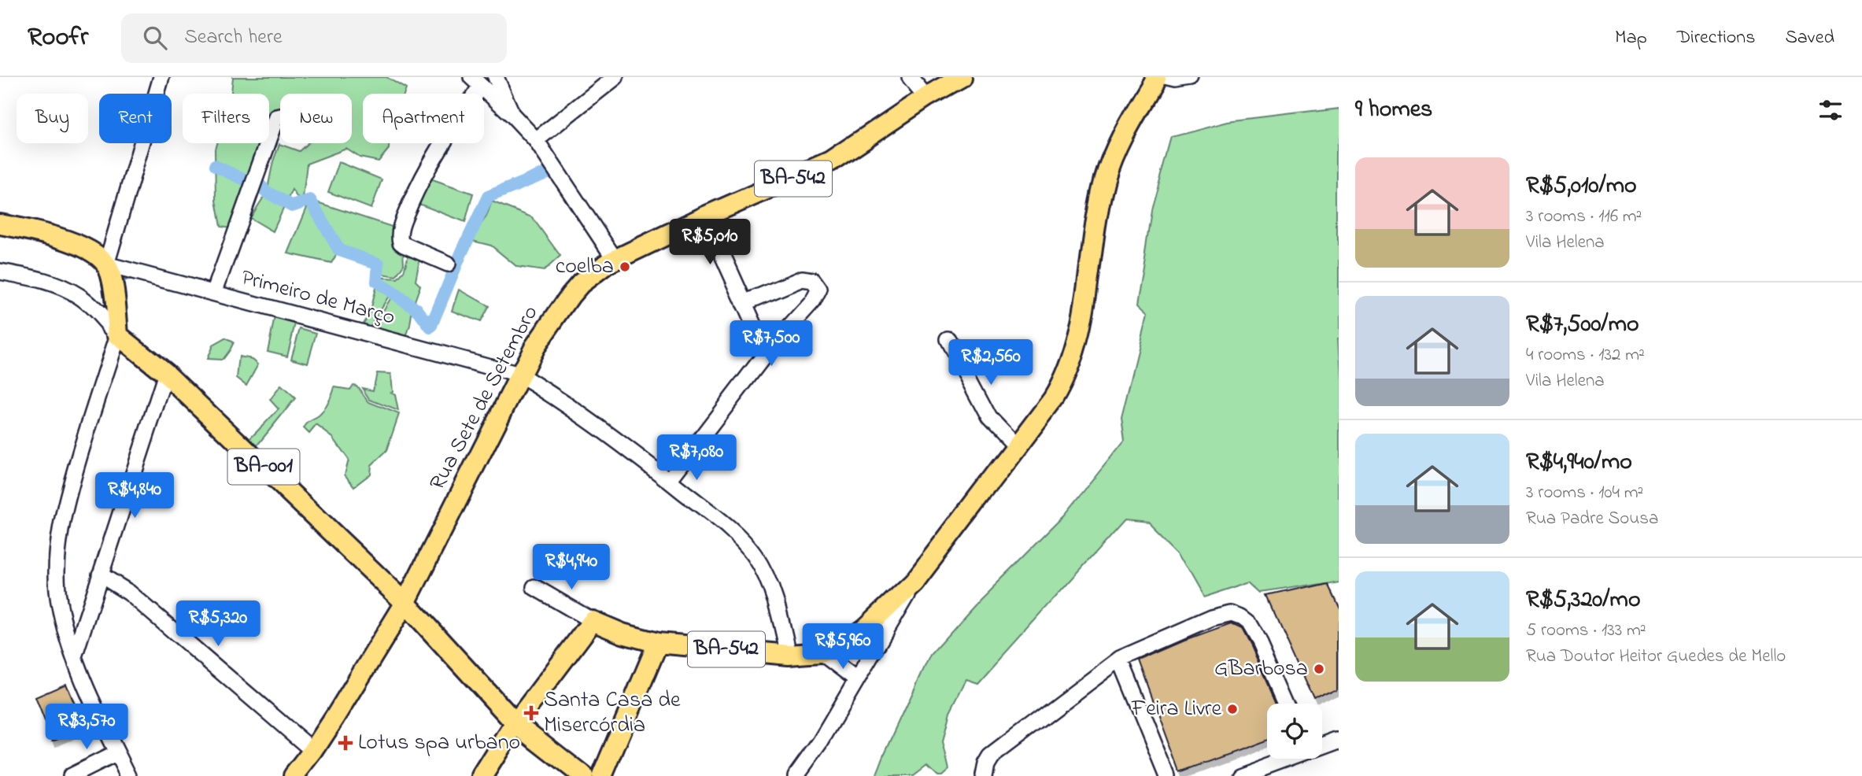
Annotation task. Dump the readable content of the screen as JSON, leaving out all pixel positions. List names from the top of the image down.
{
  "streets": {
    "main road": ["BA-542", "Rua Sete de Setembro", "BA-001"],
    "street": ["Primeiro de Março"]
  },
  "crossings": [
    ["BA-542", "Primeiro de Março"],
    ["Primeiro de Março", "Rua Sete de Setembro"],
    ["Rua Sete de Setembro", "BA-001"]
  ],
  "places": {
    "other": ["coelba", "GBarbosa", "Feira Livre"],
    "health": ["Santa Casa de Misercórdia", "Lotus spa urbano"]
  },
  "page": {
    "header": "Roofr",
    "search": "Search here",
    "nav": ["Map", "Directions", "Saved"],
    "heading": "9 homes",
    "chip": [
      "Buy",
      "Rent",
      "Filters",
      "New",
      "Apartment"
    ],
    "list": [
      {
        "name": "R$5,010/mo",
        "note": "3 rooms · 116 m² · Vila Helena"
      },
      {
        "name": "R$7,500/mo",
        "note": "4 rooms · 132 m² · Vila Helena"
      },
      {
        "name": "R$4,940/mo",
        "note": "3 rooms · 104 m² · Rua Padre Sousa"
      },
      {
        "name": "R$5,320/mo",
        "note": "5 rooms · 133 m² · Rua Doutor Heitor Guedes de Mello"
      }
    ],
    "price": [
      "R$5,010",
      "R$7,500",
      "R$2,560",
      "R$7,080",
      "R$4,840",
      "R$4,940",
      "R$5,320",
      "R$5,960",
      "R$3,570"
    ]
  }
}
